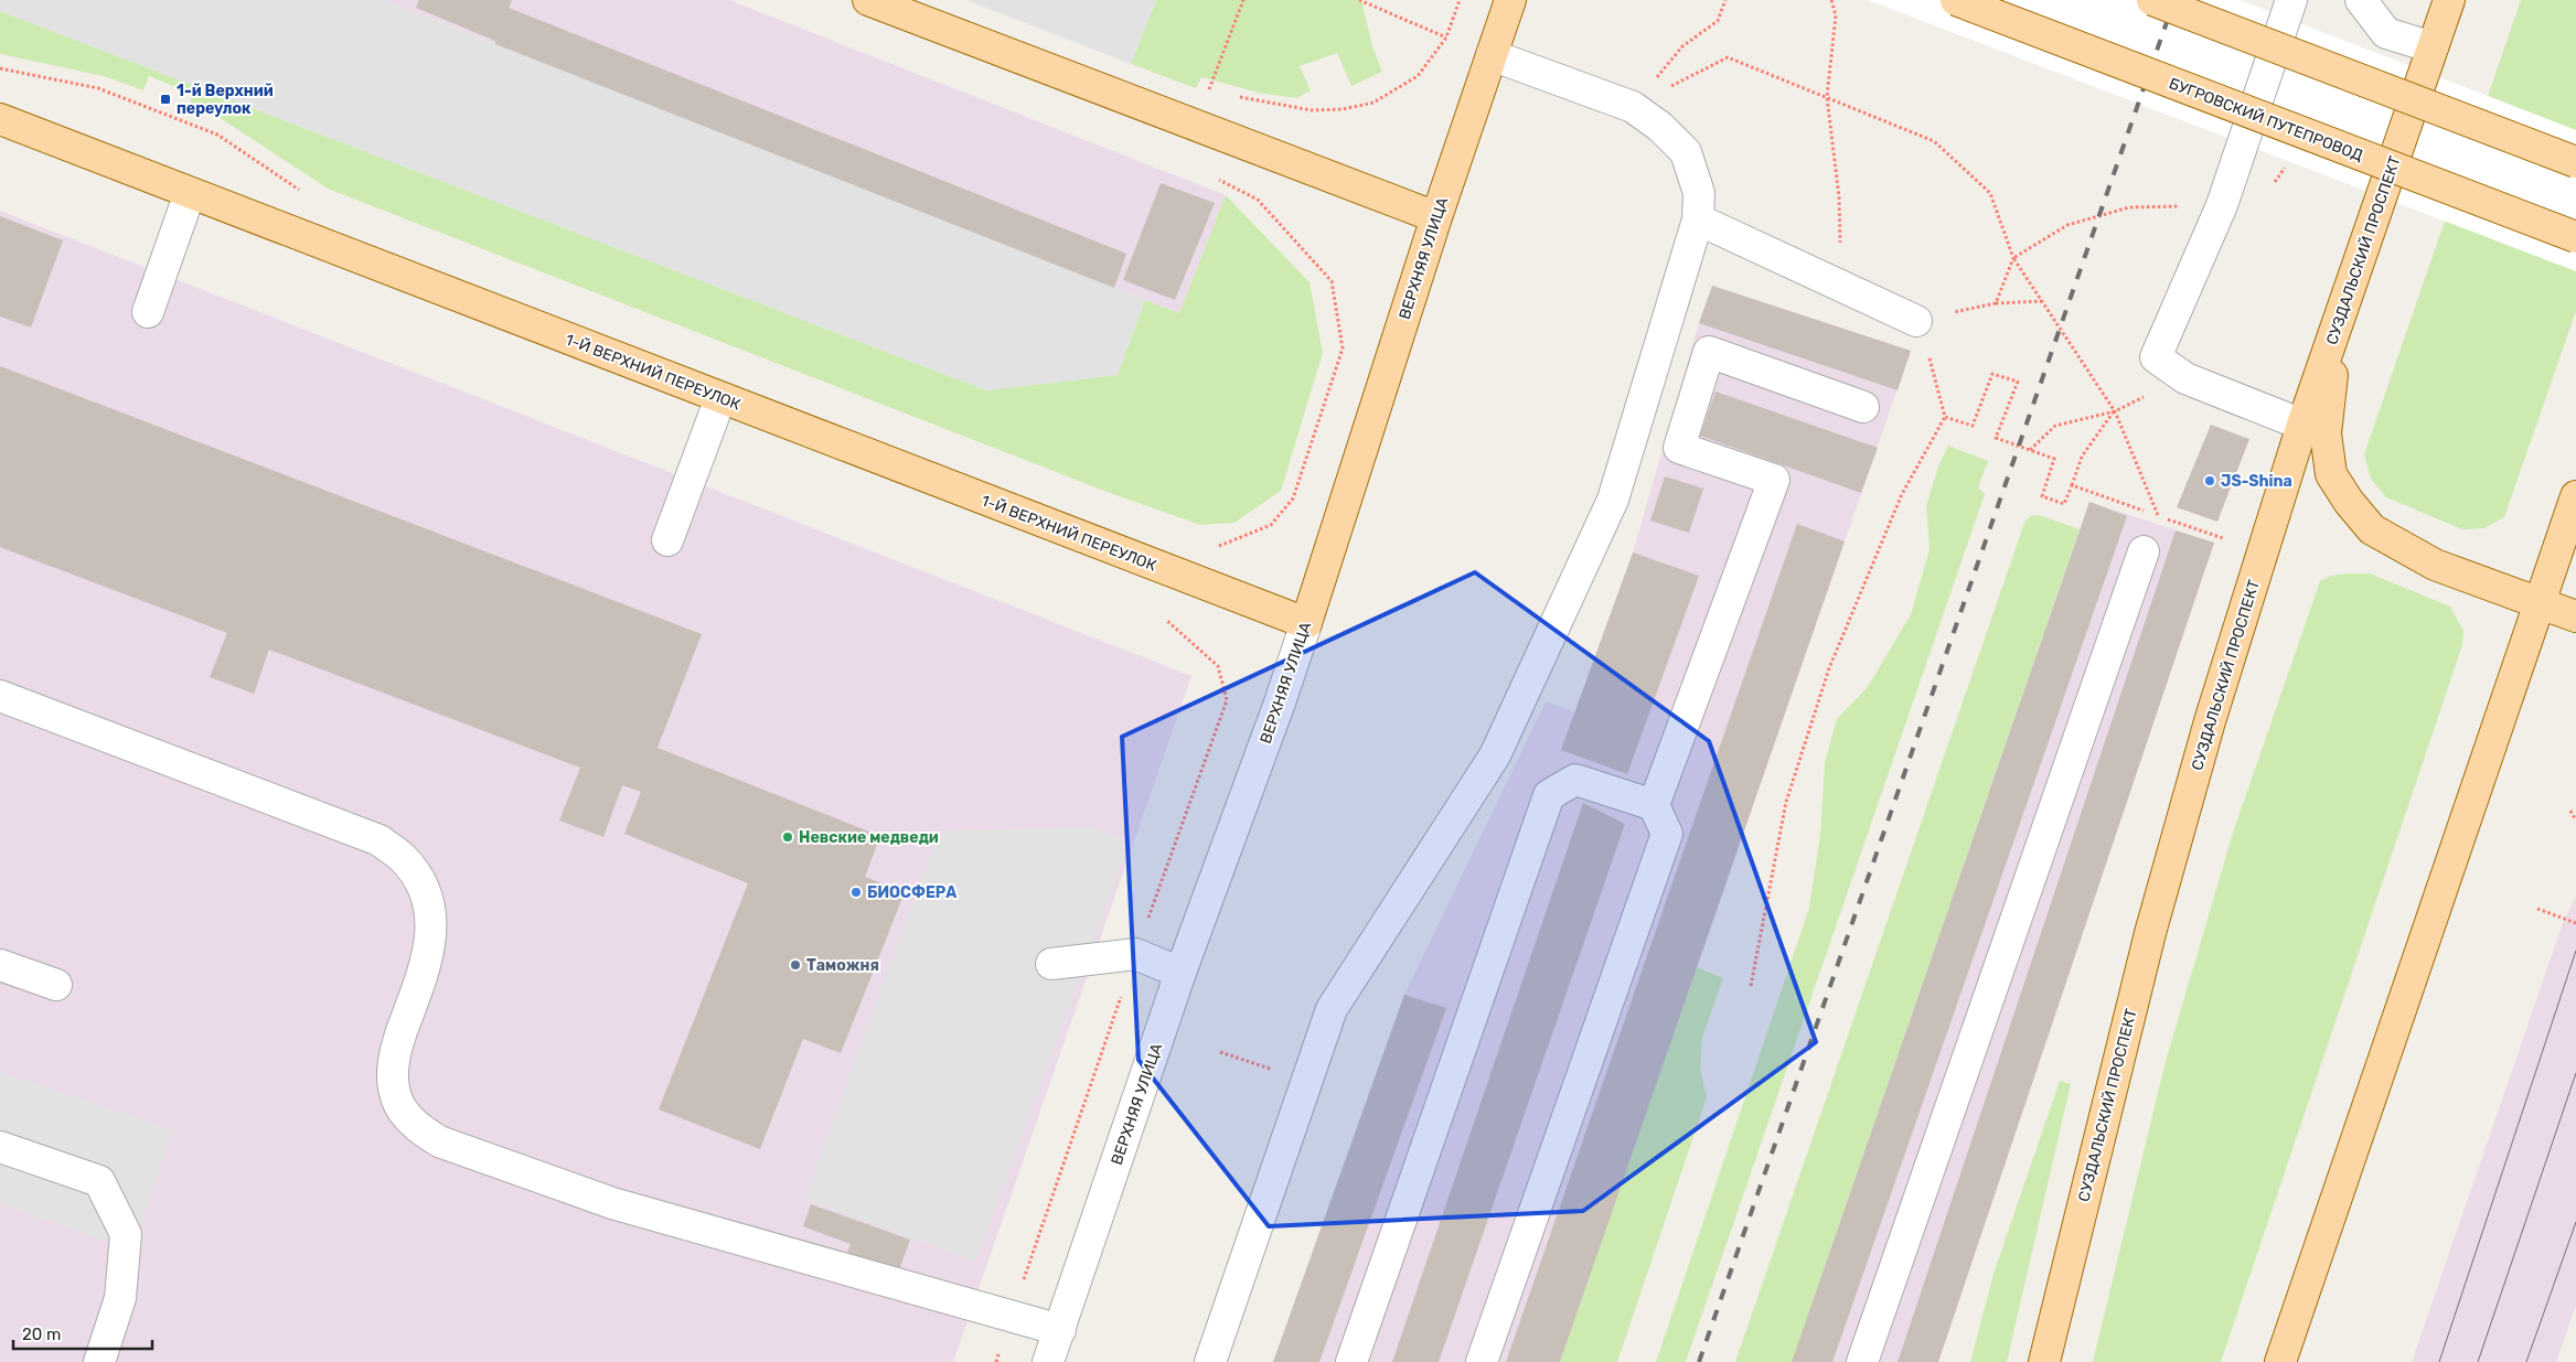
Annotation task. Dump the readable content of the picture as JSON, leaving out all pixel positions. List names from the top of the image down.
{
  "streets": {
    "main road": [
      "БУГРОВСКИЙ ПУТЕПРОВОД",
      "СУЗДАЛЬСКИЙ ПРОСПЕКТ",
      "ВЕРХНЯЯ УЛИЦА",
      "1-Й ВЕРХНИЙ ПЕРЕУЛОК"
    ]
  },
  "crossings": [
    ["ВЕРХНЯЯ УЛИЦА", "1-Й ВЕРХНИЙ ПЕРЕУЛОК"]
  ],
  "places": {
    "transit": ["1-й Верхний переулок"],
    "other": [
      "JS-Shina",
      "Невские медведи",
      "БИОСФЕРА",
      "Таможня"
    ]
  },
  "scale_bar": "20 m"
}
